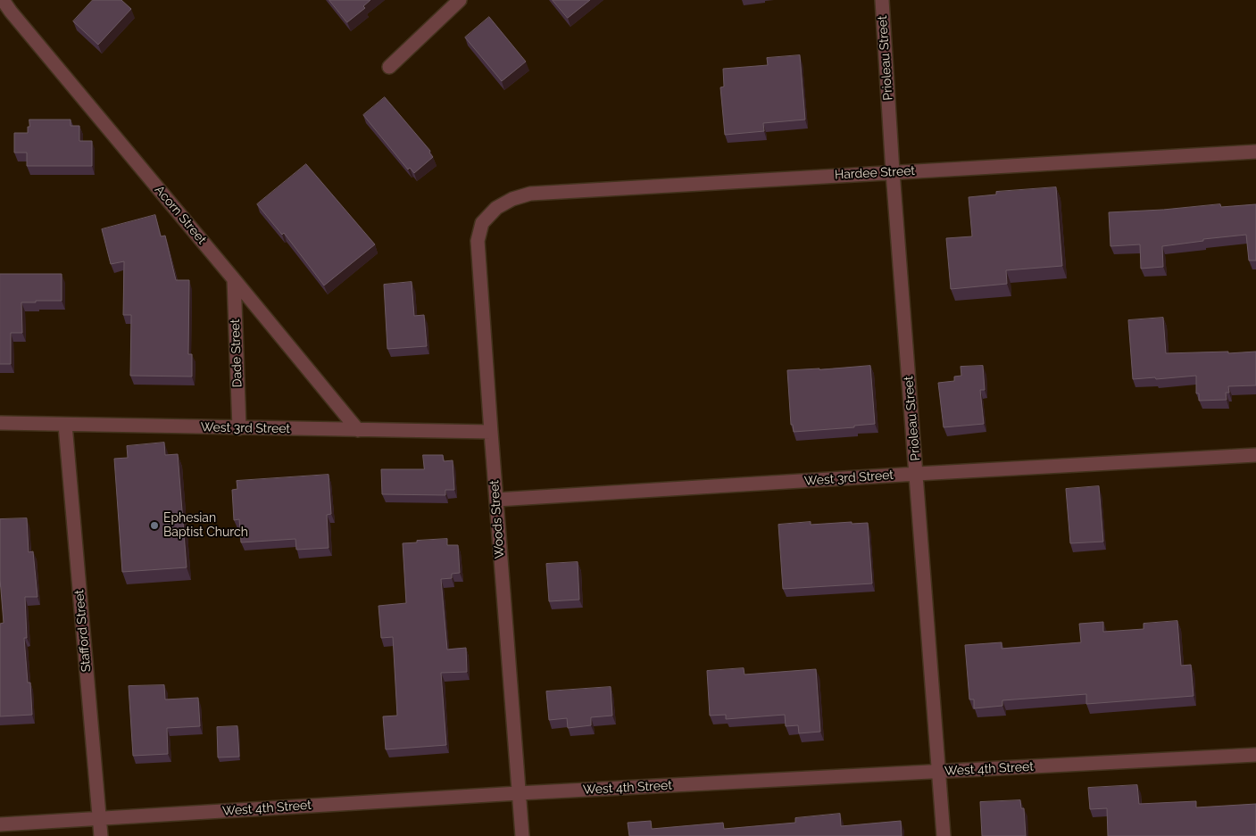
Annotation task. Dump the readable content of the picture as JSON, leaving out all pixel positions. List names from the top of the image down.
{
  "streets": {
    "street": [
      "Prioleau Street",
      "Hardee Street",
      "Acorn Street",
      "Dade Street",
      "West 3rd Street",
      "Woods Street",
      "Stafford Street",
      "West 4th Street"
    ]
  },
  "crossings": [
    ["Prioleau Street", "Hardee Street"],
    ["Prioleau Street", "West 3rd Street"],
    ["Prioleau Street", "West 4th Street"],
    ["Hardee Street", "Woods Street"],
    ["Acorn Street", "Dade Street"],
    ["Acorn Street", "West 3rd Street"],
    ["Dade Street", "West 3rd Street"],
    ["West 3rd Street", "Woods Street"],
    ["West 3rd Street", "Stafford Street"],
    ["Woods Street", "West 4th Street"],
    ["Stafford Street", "West 4th Street"]
  ],
  "places": ["Ephesian Baptist Church"]
}
